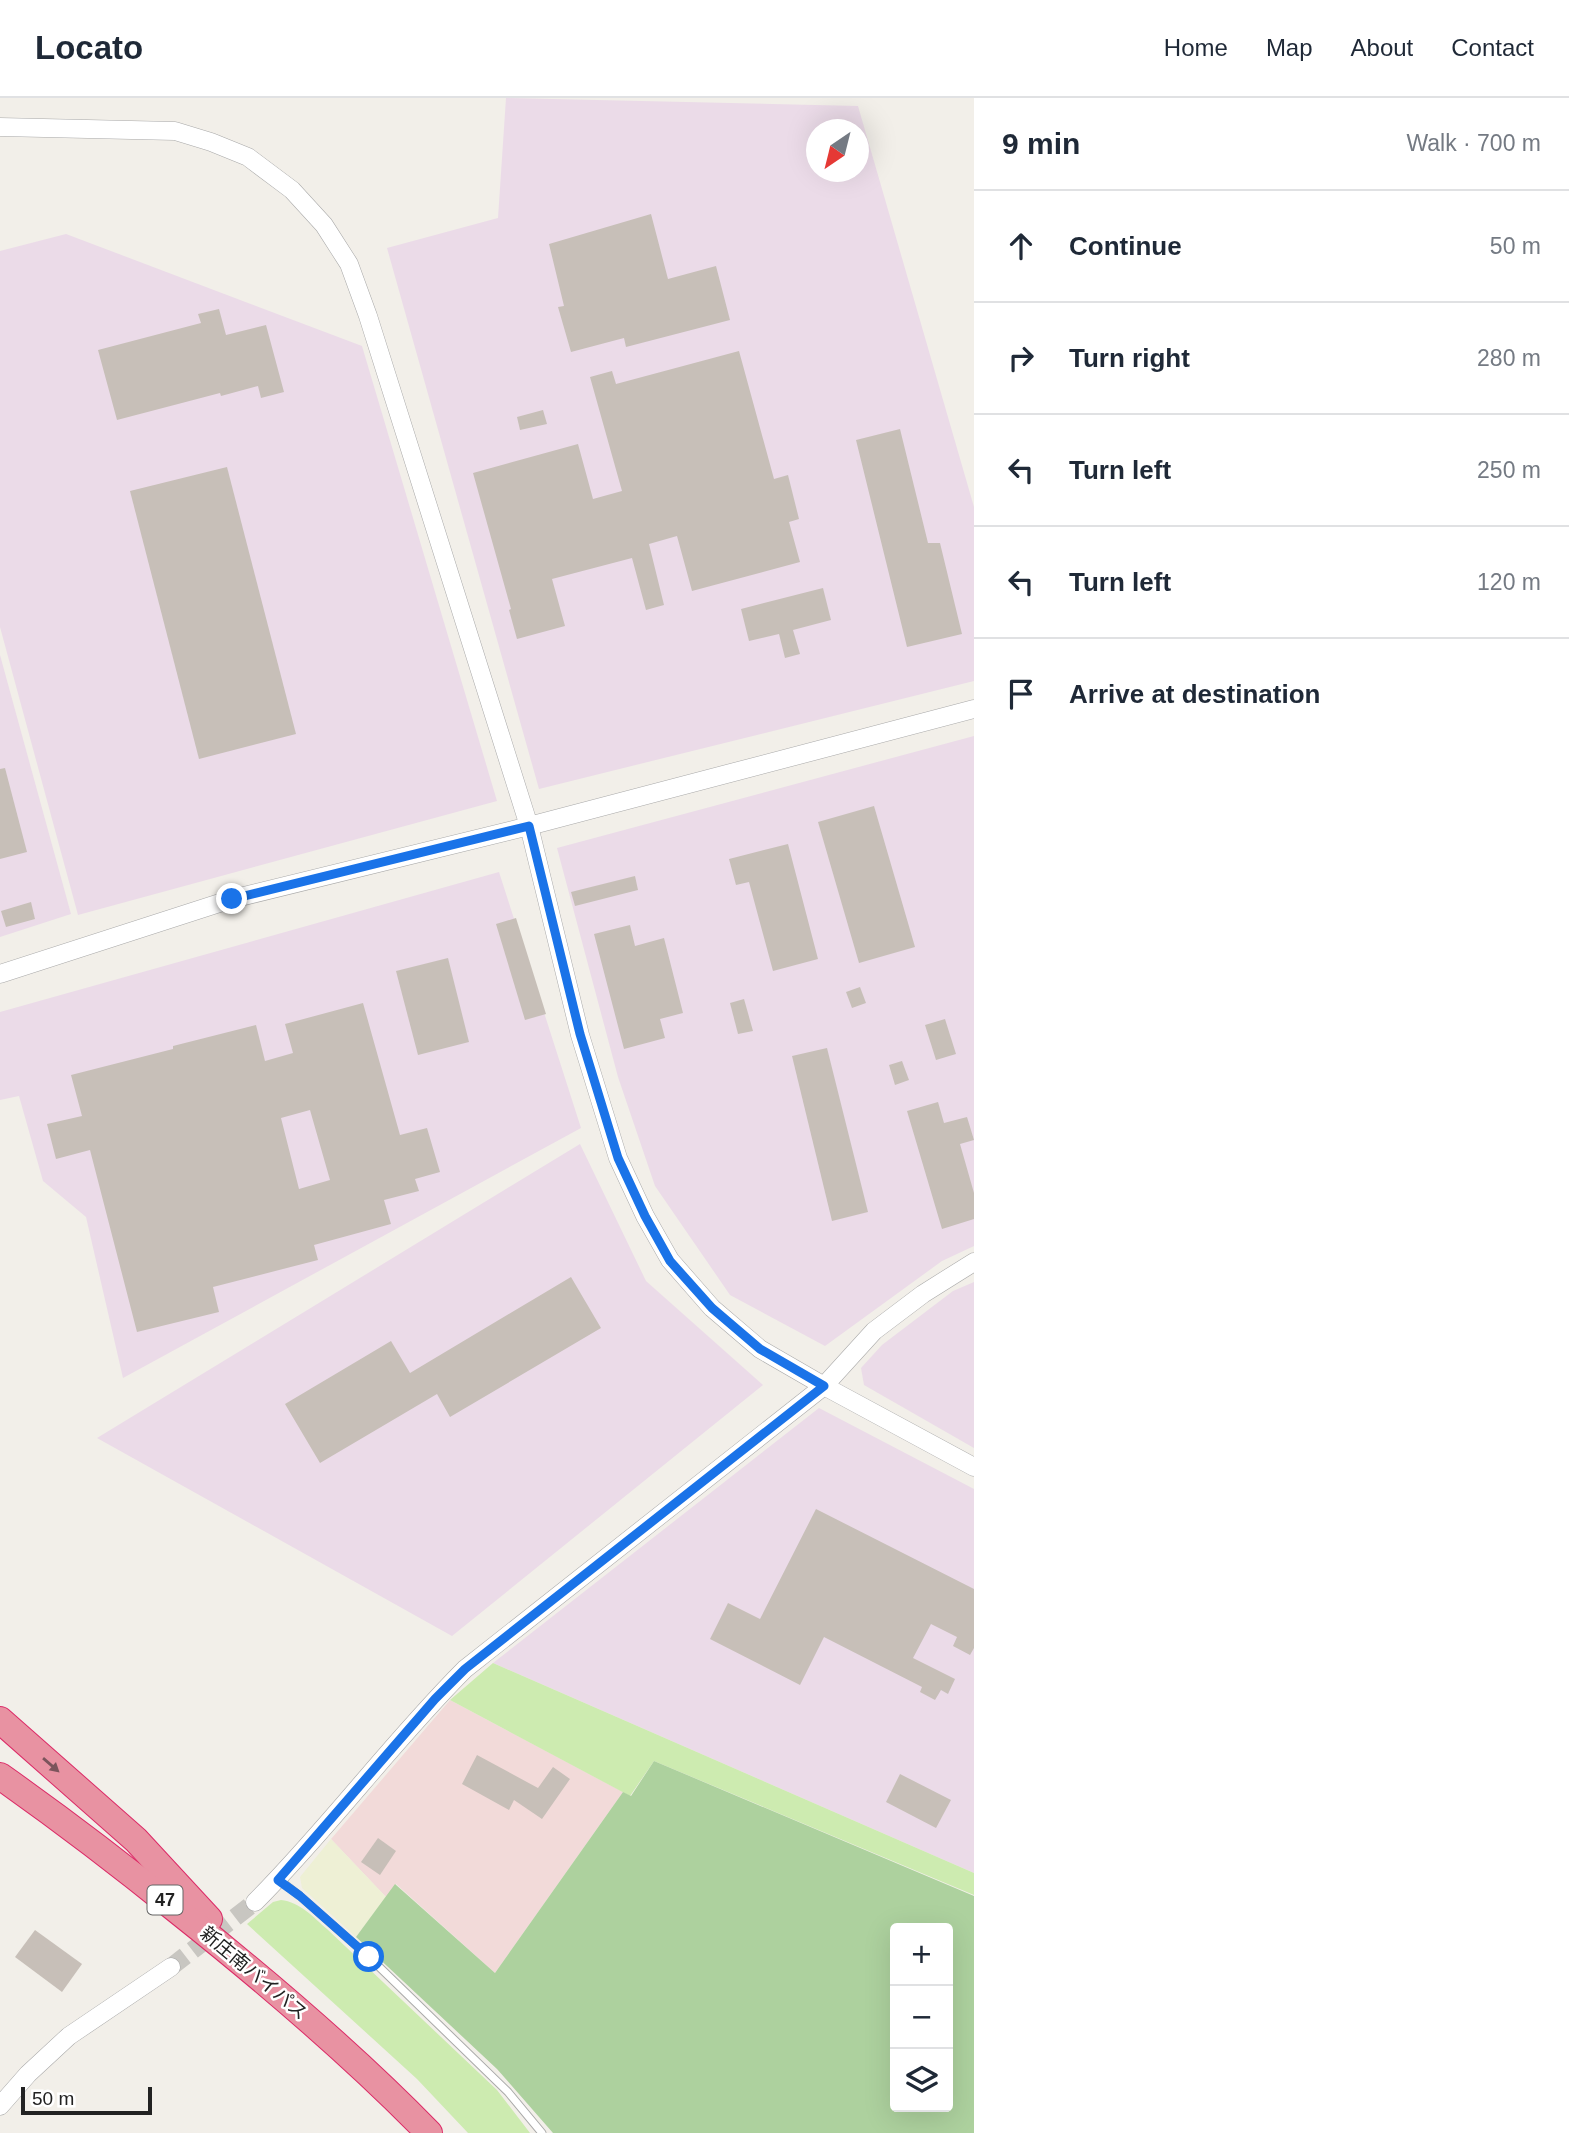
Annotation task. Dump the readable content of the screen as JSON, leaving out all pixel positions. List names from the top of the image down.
{
  "streets": {
    "highway": ["47", "新庄南バイパス"]
  },
  "scale_bar": "50 m",
  "north": "bottom left",
  "page": {
    "header": "Locato",
    "nav": [
      "Home",
      "Map",
      "About",
      "Contact"
    ],
    "heading": ["9 min", "Walk · 700 m"],
    "list": [
      ["Continue", "50 m"],
      ["Turn right", "280 m"],
      ["Turn left", "250 m"],
      ["Turn left", "120 m"],
      "Arrive at destination"
    ],
    "map_buttons": ["+", "−"],
    "scale": "50 m"
  }
}
